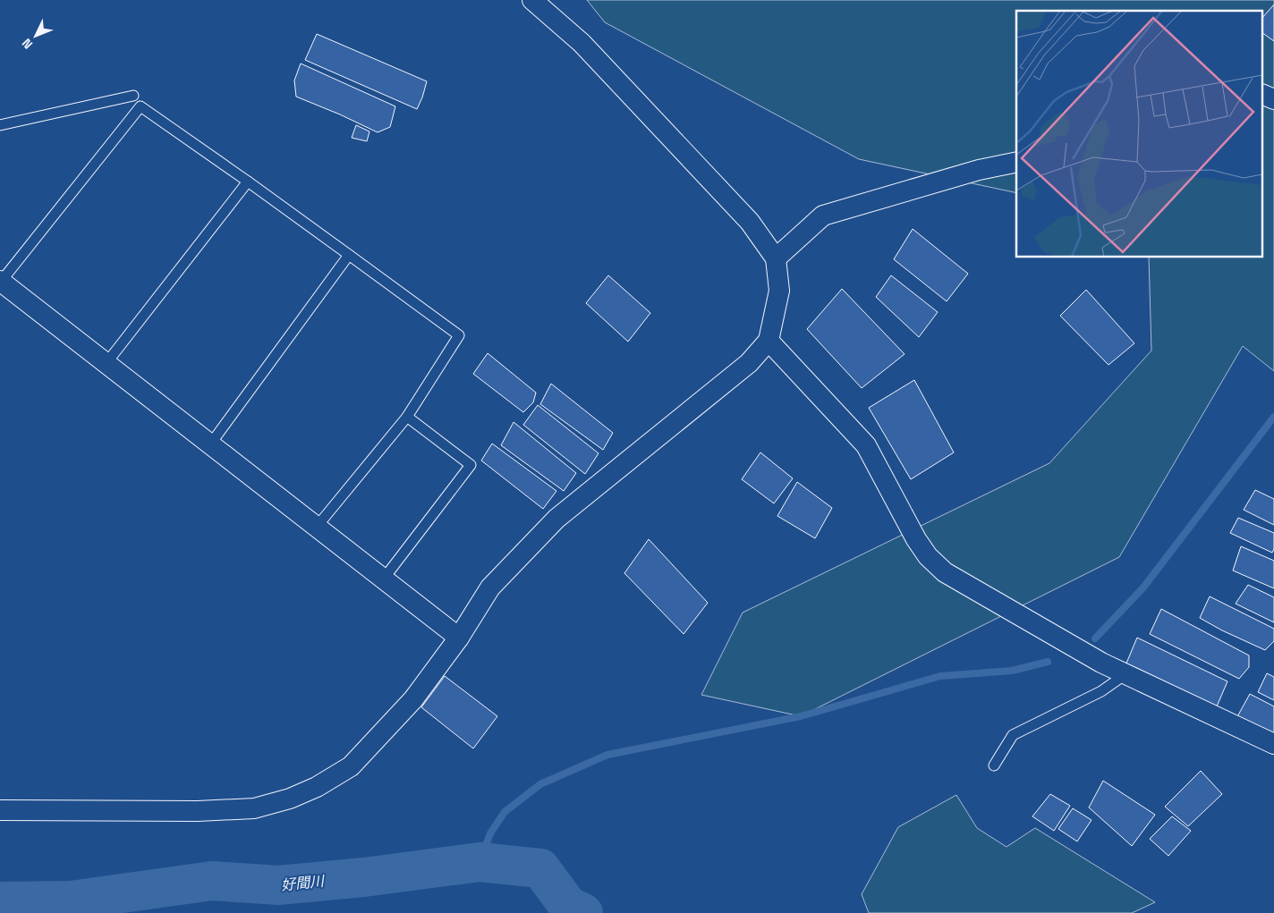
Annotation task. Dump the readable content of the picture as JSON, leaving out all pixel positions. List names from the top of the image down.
{
  "water": ["好間川"],
  "north": "bottom left"
}
